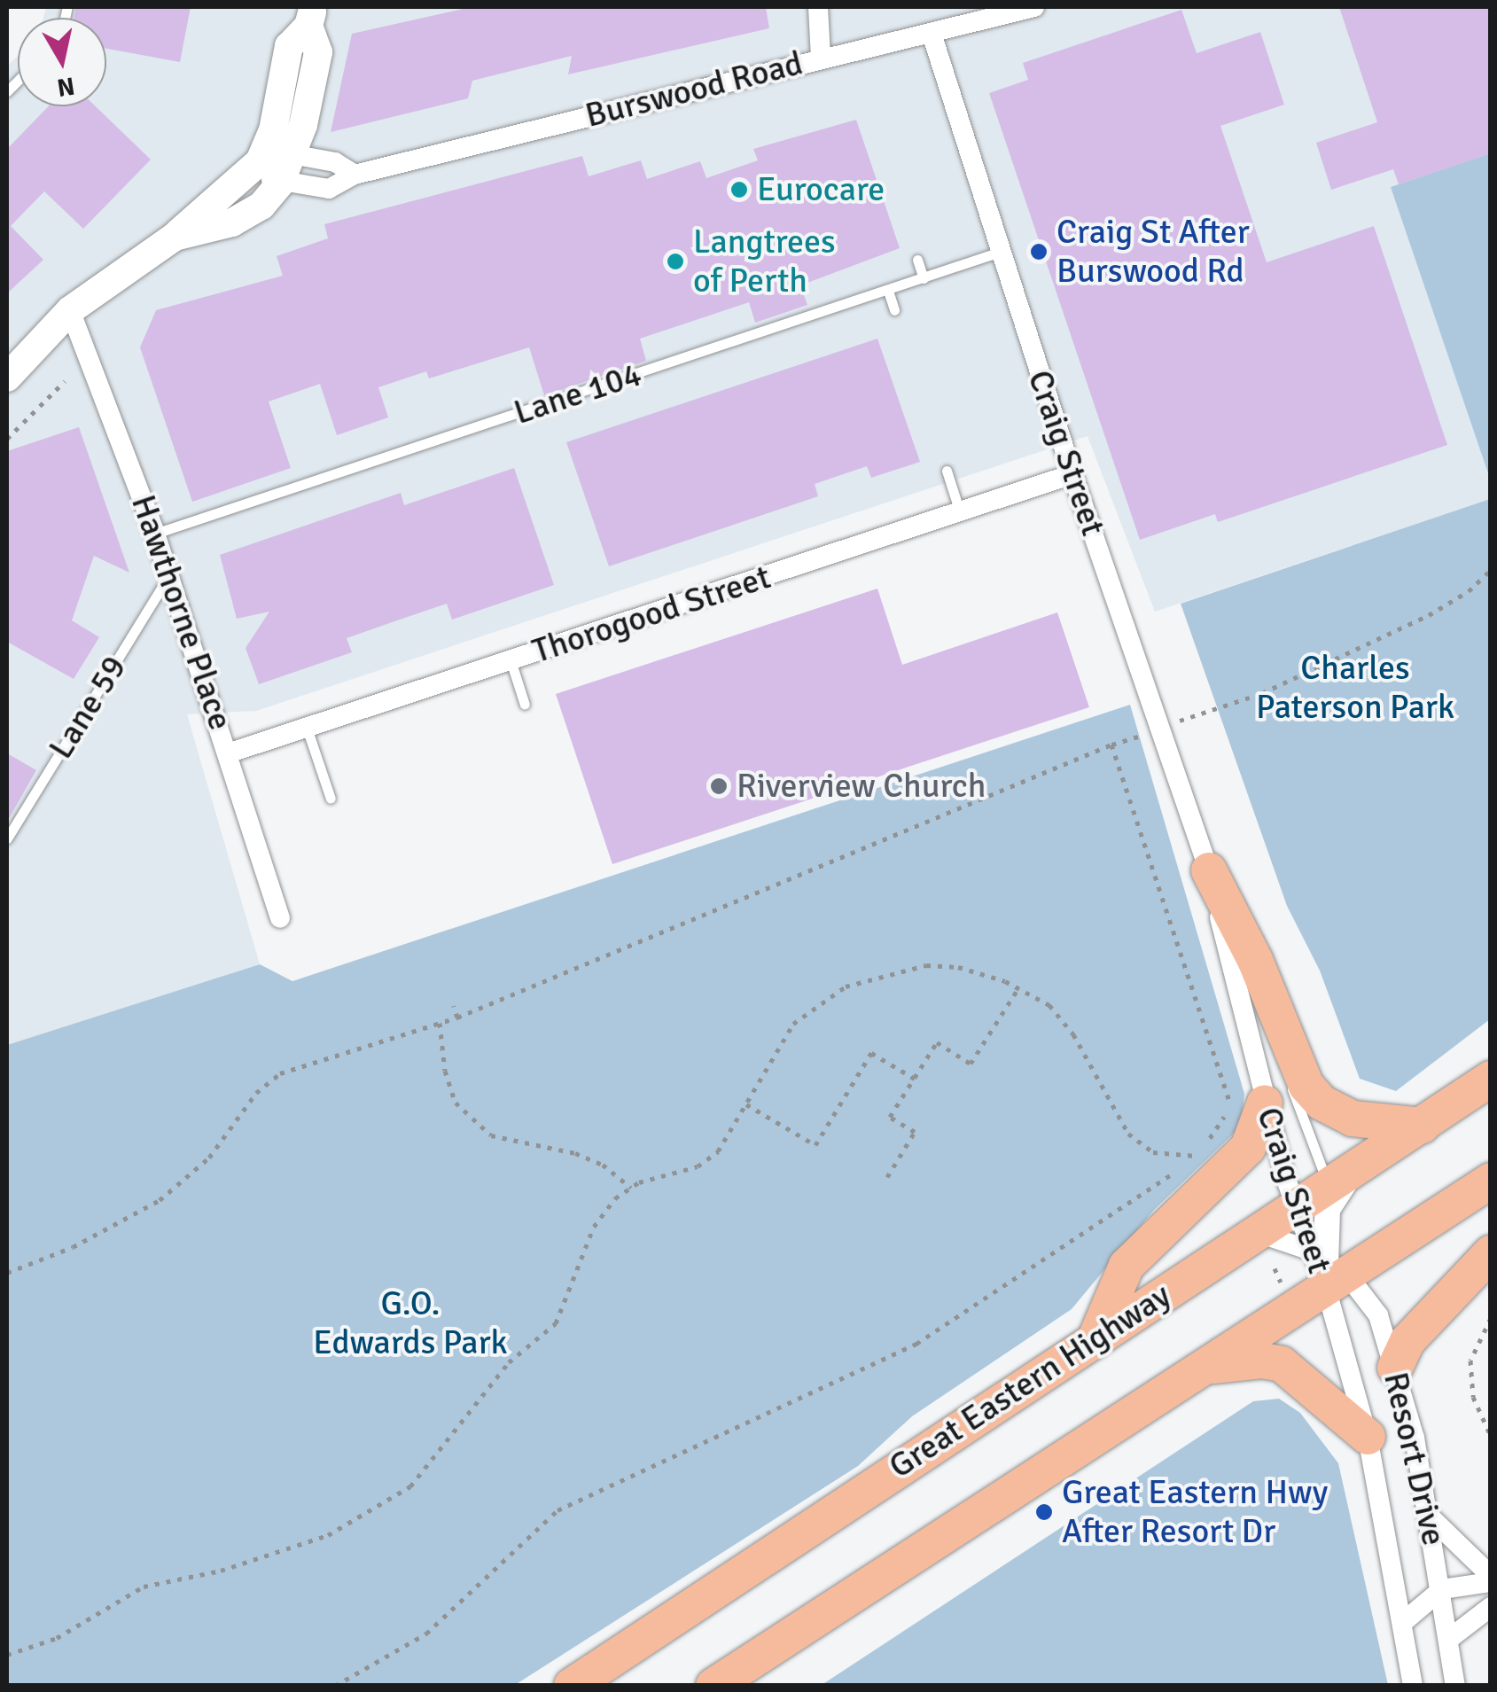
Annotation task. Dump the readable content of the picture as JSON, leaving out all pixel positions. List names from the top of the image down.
{
  "streets": {
    "highway": ["Great Eastern Highway"],
    "street": [
      "Burswood Road",
      "Craig Street",
      "Hawthorne Place",
      "Thorogood Street",
      "Resort Drive"
    ],
    "lane": ["Lane 104", "Lane 59"]
  },
  "crossings": [
    ["Burswood Road", "Craig Street"],
    ["Lane 104", "Craig Street"],
    ["Lane 104", "Hawthorne Place"],
    ["Craig Street", "Thorogood Street"],
    ["Craig Street", "Great Eastern Highway"],
    ["Craig Street", "Resort Drive"],
    ["Hawthorne Place", "Thorogood Street"],
    ["Hawthorne Place", "Lane 59"],
    ["Great Eastern Highway", "Resort Drive"]
  ],
  "parks": ["Charles Paterson Park", "G.O. Edwards Park"],
  "places": [
    "Eurocare",
    "Craig St After Burswood Rd",
    "Langtrees of Perth",
    "Riverview Church",
    "Great Eastern Hwy After Resort Dr"
  ],
  "north": "bottom"
}
